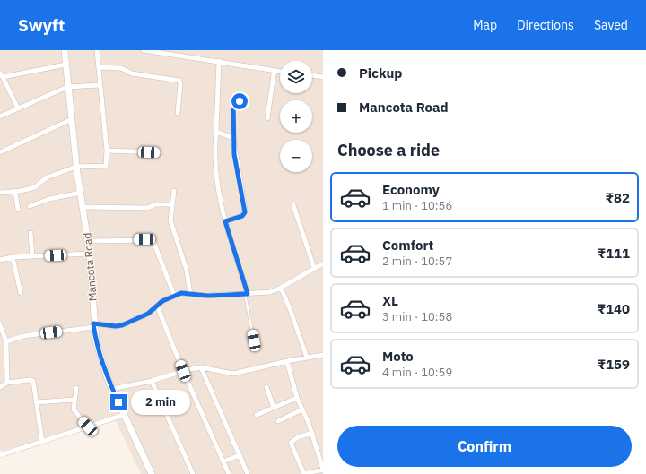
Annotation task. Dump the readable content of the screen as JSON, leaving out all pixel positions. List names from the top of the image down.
{
  "streets": {
    "main road": ["Mancota Road"]
  },
  "page": {
    "header": "Swyft",
    "nav": ["Map", "Directions", "Saved"],
    "banner": ["Pickup", "Mancota Road"],
    "map_buttons": ["+", "−"],
    "heading": "Choose a ride",
    "list": [
      {
        "name": "Economy",
        "note": "1 min · 10:56",
        "value": "₹82"
      },
      {
        "name": "Comfort",
        "note": "2 min · 10:57",
        "value": "₹111"
      },
      {
        "name": "XL",
        "note": "3 min · 10:58",
        "value": "₹140"
      },
      {
        "name": "Moto",
        "note": "4 min · 10:59",
        "value": "₹159"
      }
    ],
    "bubble": "2 min",
    "buttons": "Confirm"
  }
}
